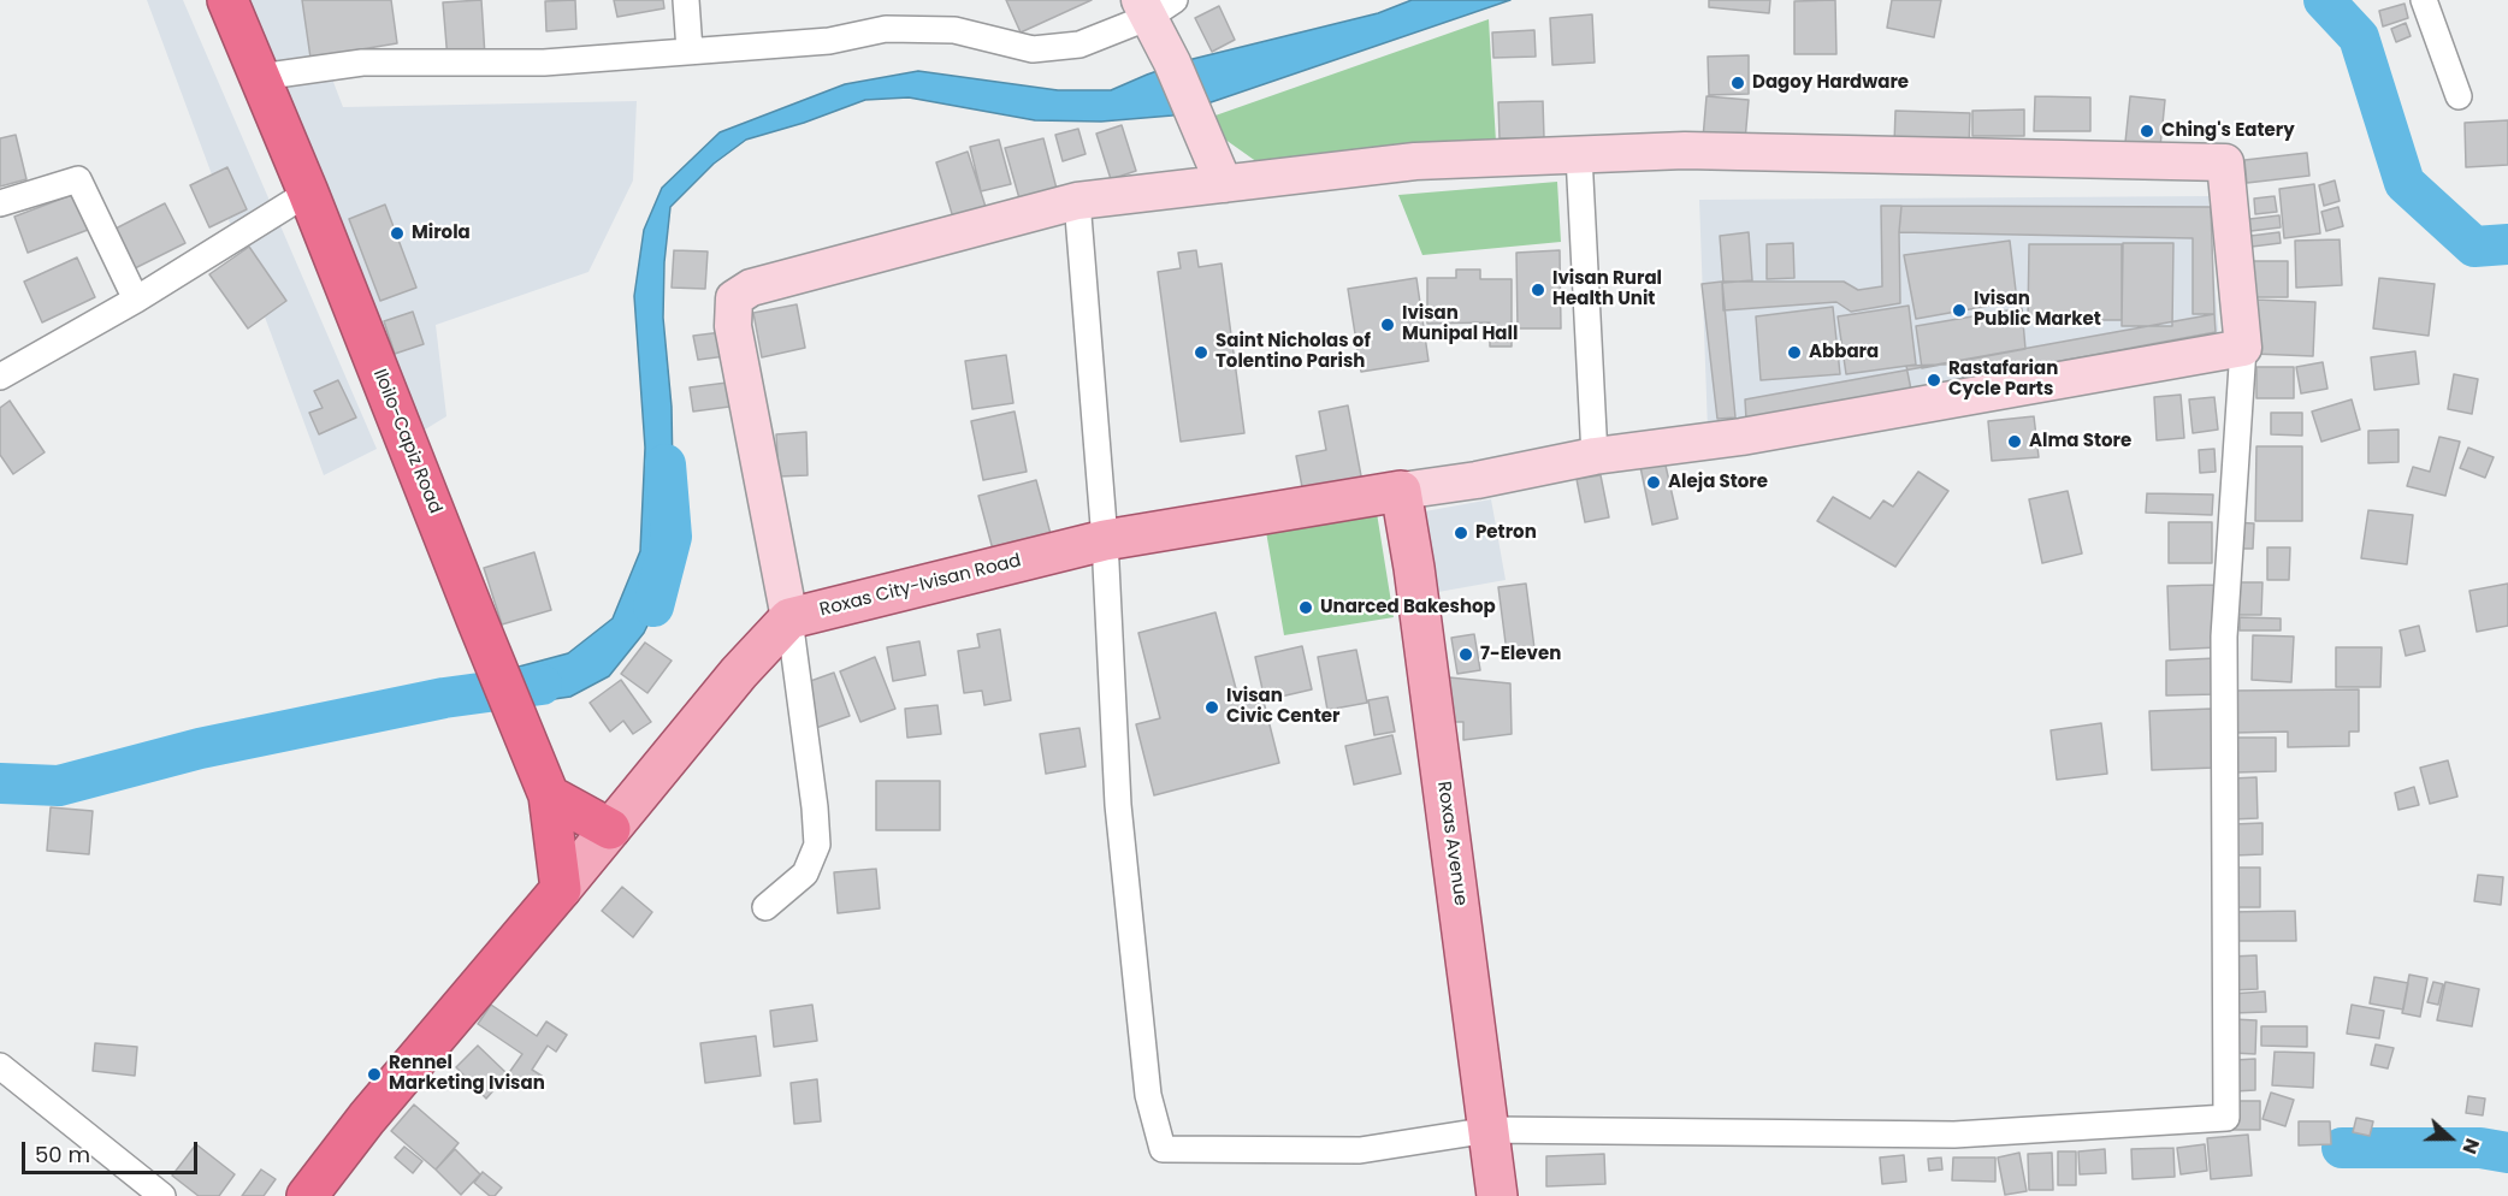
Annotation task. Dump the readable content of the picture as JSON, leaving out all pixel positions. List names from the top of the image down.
{
  "streets": {
    "highway": ["Iloilo-Capiz Road"],
    "main road": ["Roxas City-Ivisan Road", "Roxas Avenue"]
  },
  "crossings": [
    ["Roxas City-Ivisan Road", "Roxas Avenue"]
  ],
  "places": [
    "Dagoy Hardware",
    "Ching's Eatery",
    "Mirola",
    "Ivisan Rural Health Unit",
    "Ivisan Public Market",
    "Ivisan Munipal Hall",
    "Saint Nicholas of Tolentino Parish",
    "Abbara",
    "Rastafarian Cycle Parts",
    "Alma Store",
    "Aleja Store",
    "Petron",
    "Unarced Bakeshop",
    "7-Eleven",
    "Ivisan Civic Center",
    "Rennel Marketing Ivisan"
  ],
  "scale_bar": "50 m",
  "north": "right"
}
